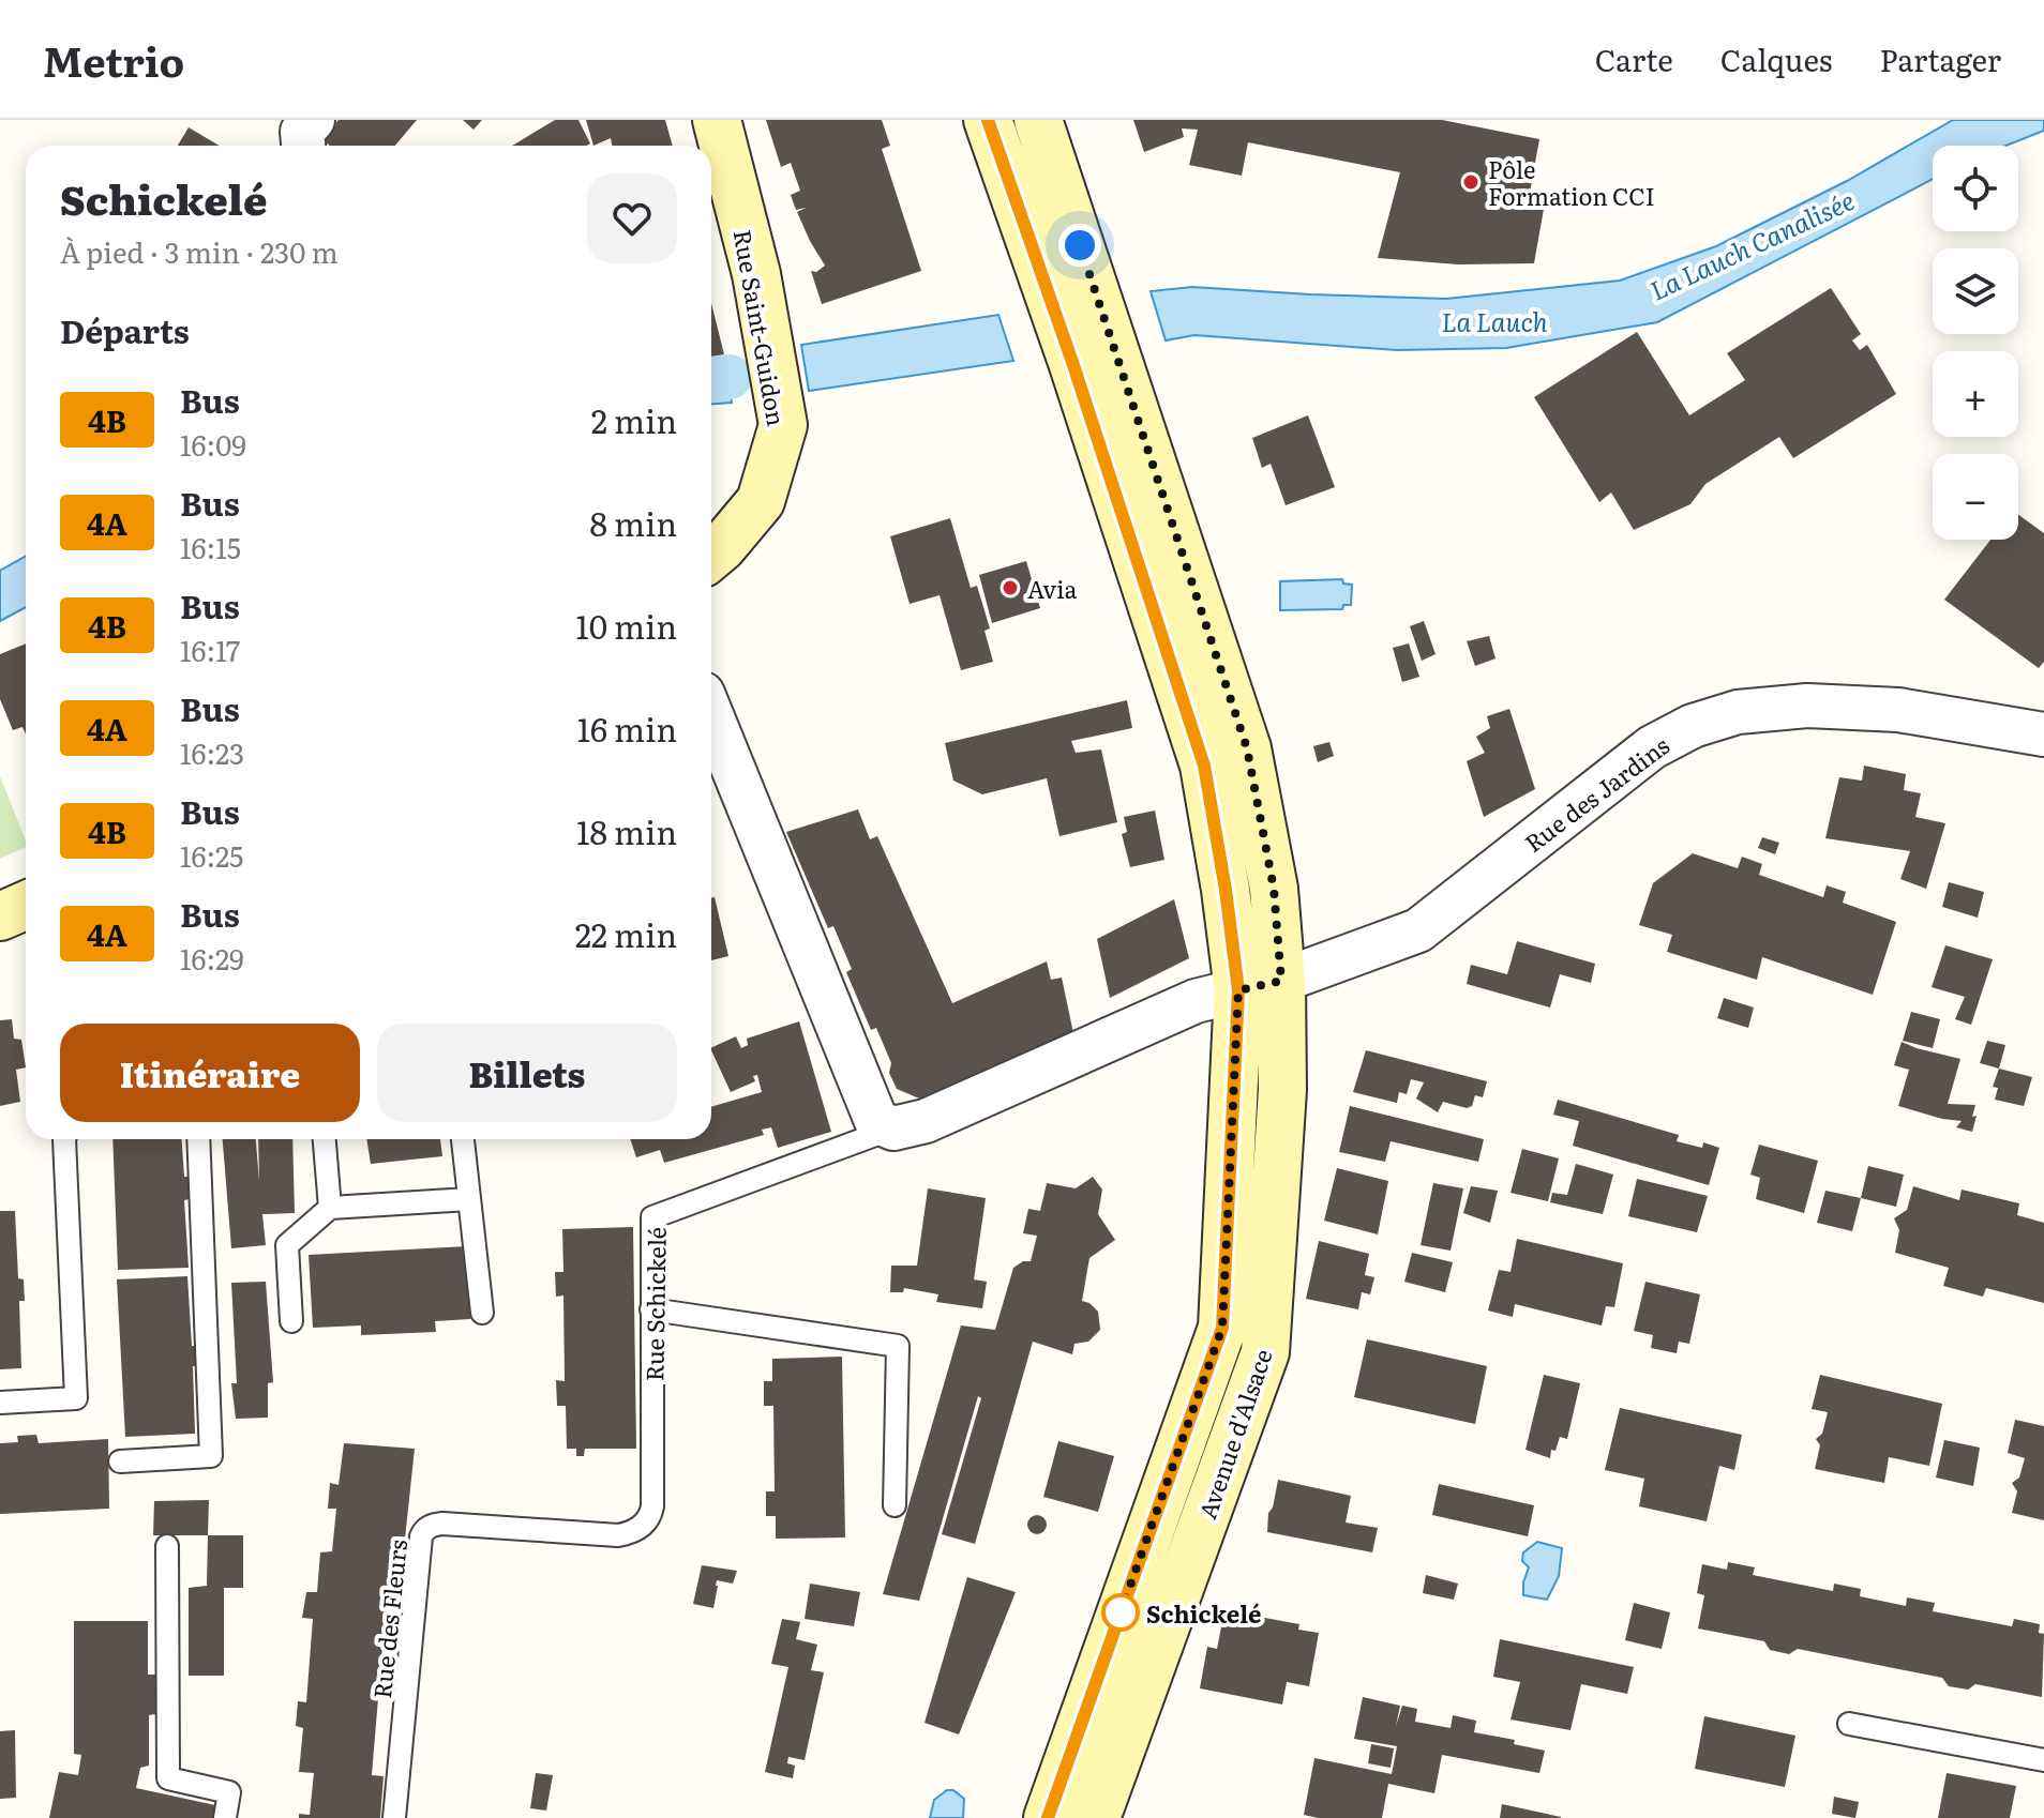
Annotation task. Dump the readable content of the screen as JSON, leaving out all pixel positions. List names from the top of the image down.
{
  "streets": {
    "main road": ["Rue Saint-Guidon", "Avenue d'Alsace"],
    "street": ["Rue des Jardins", "Rue Schickelé"],
    "lane": ["Rue des Fleurs"]
  },
  "crossings": [
    ["Rue des Jardins", "Rue Schickelé"],
    ["Rue des Jardins", "Avenue d'Alsace"],
    ["Rue Schickelé", "Avenue d'Alsace"],
    ["Rue Schickelé", "Rue des Fleurs"]
  ],
  "water": ["La Lauch Canalisée", "La Lauch"],
  "places": ["Pôle Formation CCI", "Avia", "Schickelé"],
  "lines": ["bus line 4B"],
  "page": {
    "header": "Metrio",
    "nav": ["Carte", "Calques", "Partager"],
    "map_buttons": ["+", "−"],
    "heading": [
      ["Schickelé", "À pied · 3 min · 230 m"],
      "Départs"
    ],
    "list": [
      {
        "mark": "4B",
        "name": "Bus",
        "note": "16:09",
        "value": "2 min"
      },
      {
        "mark": "4A",
        "name": "Bus",
        "note": "16:15",
        "value": "8 min"
      },
      {
        "mark": "4B",
        "name": "Bus",
        "note": "16:17",
        "value": "10 min"
      },
      {
        "mark": "4A",
        "name": "Bus",
        "note": "16:23",
        "value": "16 min"
      },
      {
        "mark": "4B",
        "name": "Bus",
        "note": "16:25",
        "value": "18 min"
      },
      {
        "mark": "4A",
        "name": "Bus",
        "note": "16:29",
        "value": "22 min"
      }
    ],
    "buttons": ["Itinéraire", "Billets"]
  }
}
